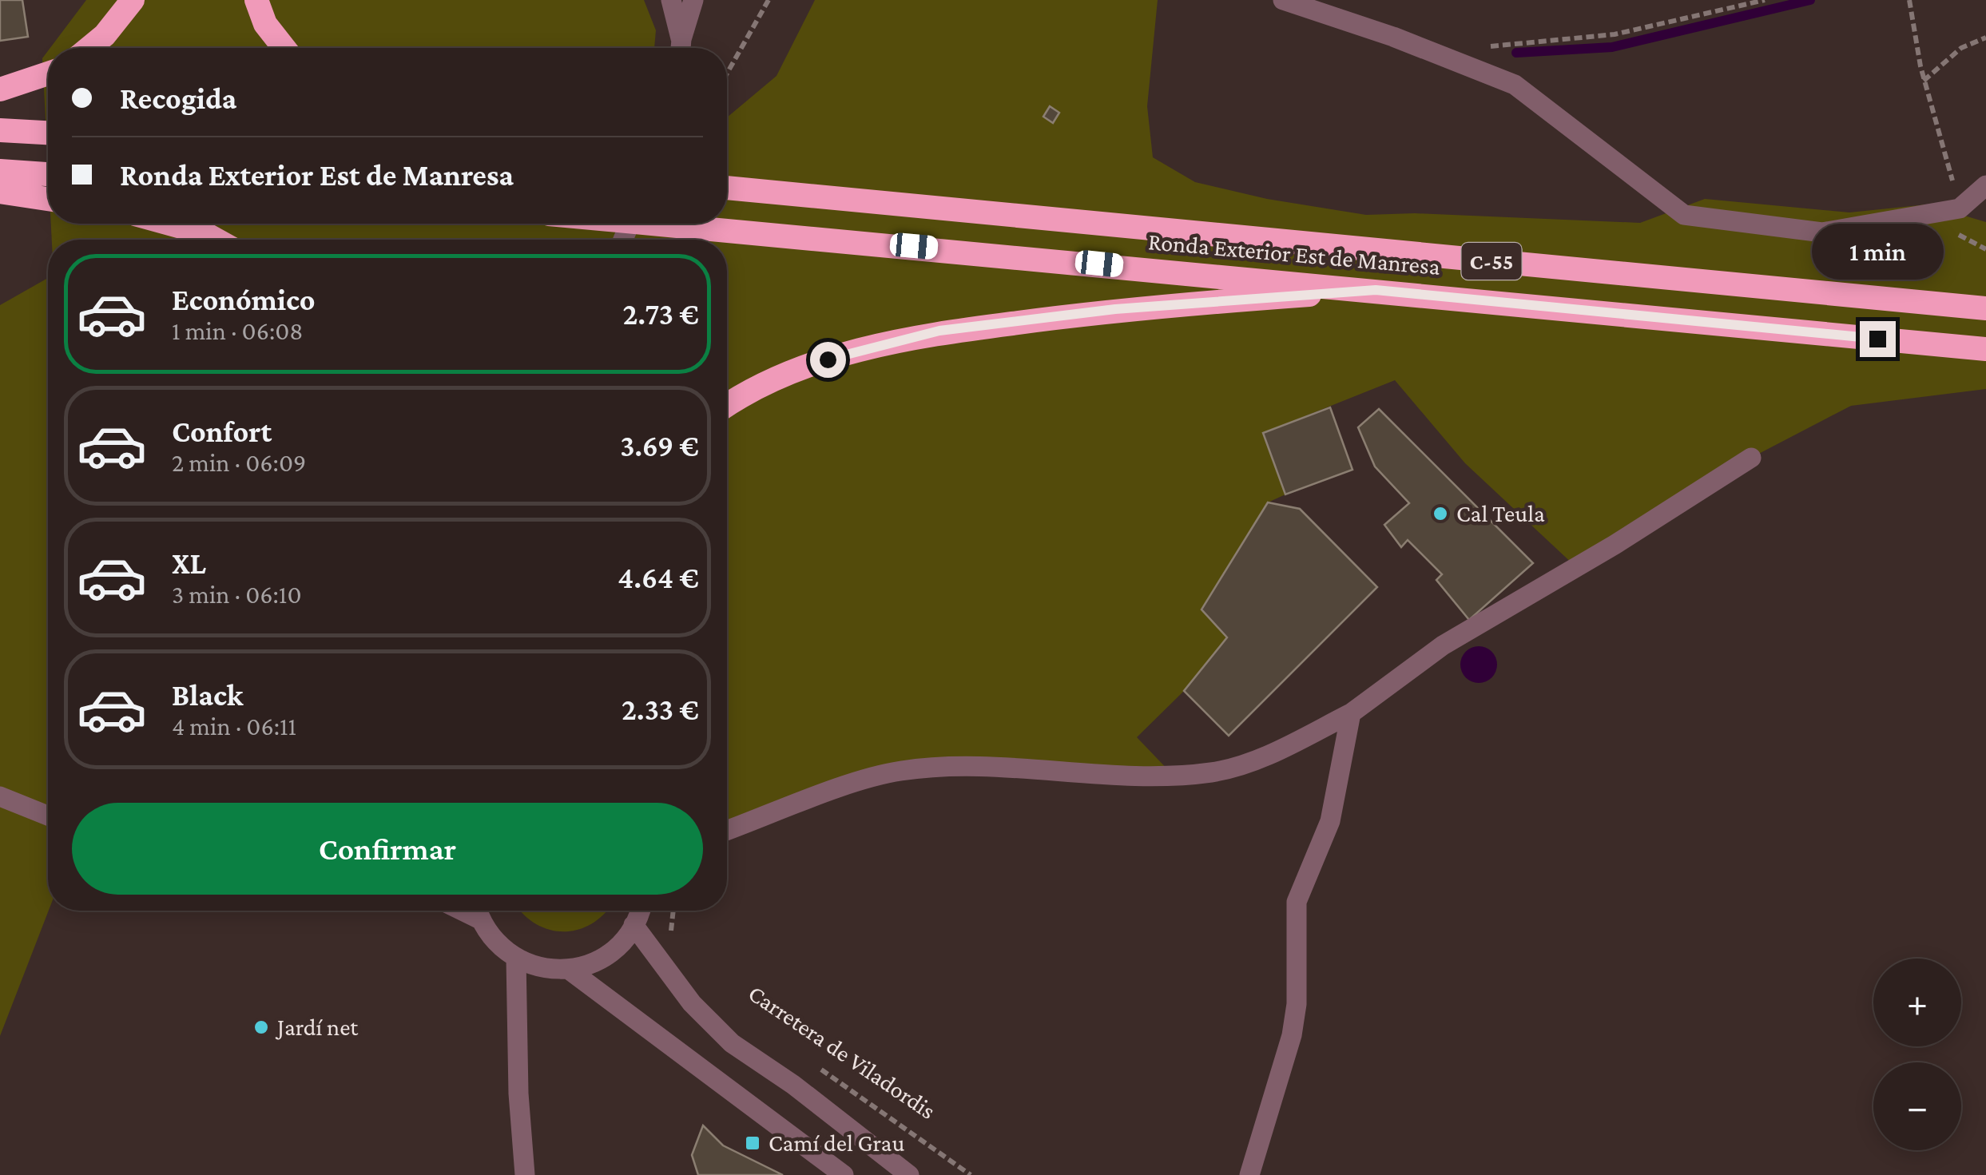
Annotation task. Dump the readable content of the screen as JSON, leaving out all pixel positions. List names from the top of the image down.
{
  "streets": {
    "highway": ["Ronda Exterior Est de Manresa", "C-55"],
    "path": ["Carretera de Viladordis"]
  },
  "places": {
    "other": ["Cal Teula", "Jardí net"],
    "transit": ["Camí del Grau"]
  },
  "page": {
    "banner": ["Recogida", "Ronda Exterior Est de Manresa"],
    "bubble": "1 min",
    "list": [
      {
        "name": "Económico",
        "note": "1 min · 06:08",
        "value": "2.73 €"
      },
      {
        "name": "Confort",
        "note": "2 min · 06:09",
        "value": "3.69 €"
      },
      {
        "name": "XL",
        "note": "3 min · 06:10",
        "value": "4.64 €"
      },
      {
        "name": "Black",
        "note": "4 min · 06:11",
        "value": "2.33 €"
      }
    ],
    "buttons": "Confirmar",
    "map_buttons": ["+", "−"]
  }
}
